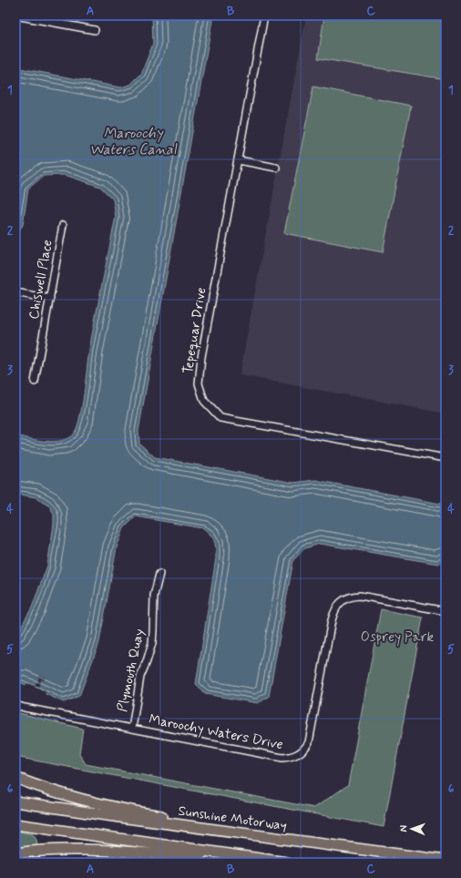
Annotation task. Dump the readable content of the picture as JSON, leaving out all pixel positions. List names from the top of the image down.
{
  "streets": {
    "highway": ["Sunshine Motorway"],
    "street": [
      "Chiswell Place",
      "Tepequar Drive",
      "Plymouth Quay",
      "Maroochy Waters Drive"
    ]
  },
  "crossings": [
    ["Plymouth Quay", "Maroochy Waters Drive"]
  ],
  "water": ["Maroochy Waters Canal"],
  "parks": ["Osprey Park"],
  "north": "left",
  "grid": {
    "columns": ["A", "B", "C"],
    "rows": [
      "1",
      "2",
      "3",
      "4",
      "5",
      "6"
    ]
  }
}
